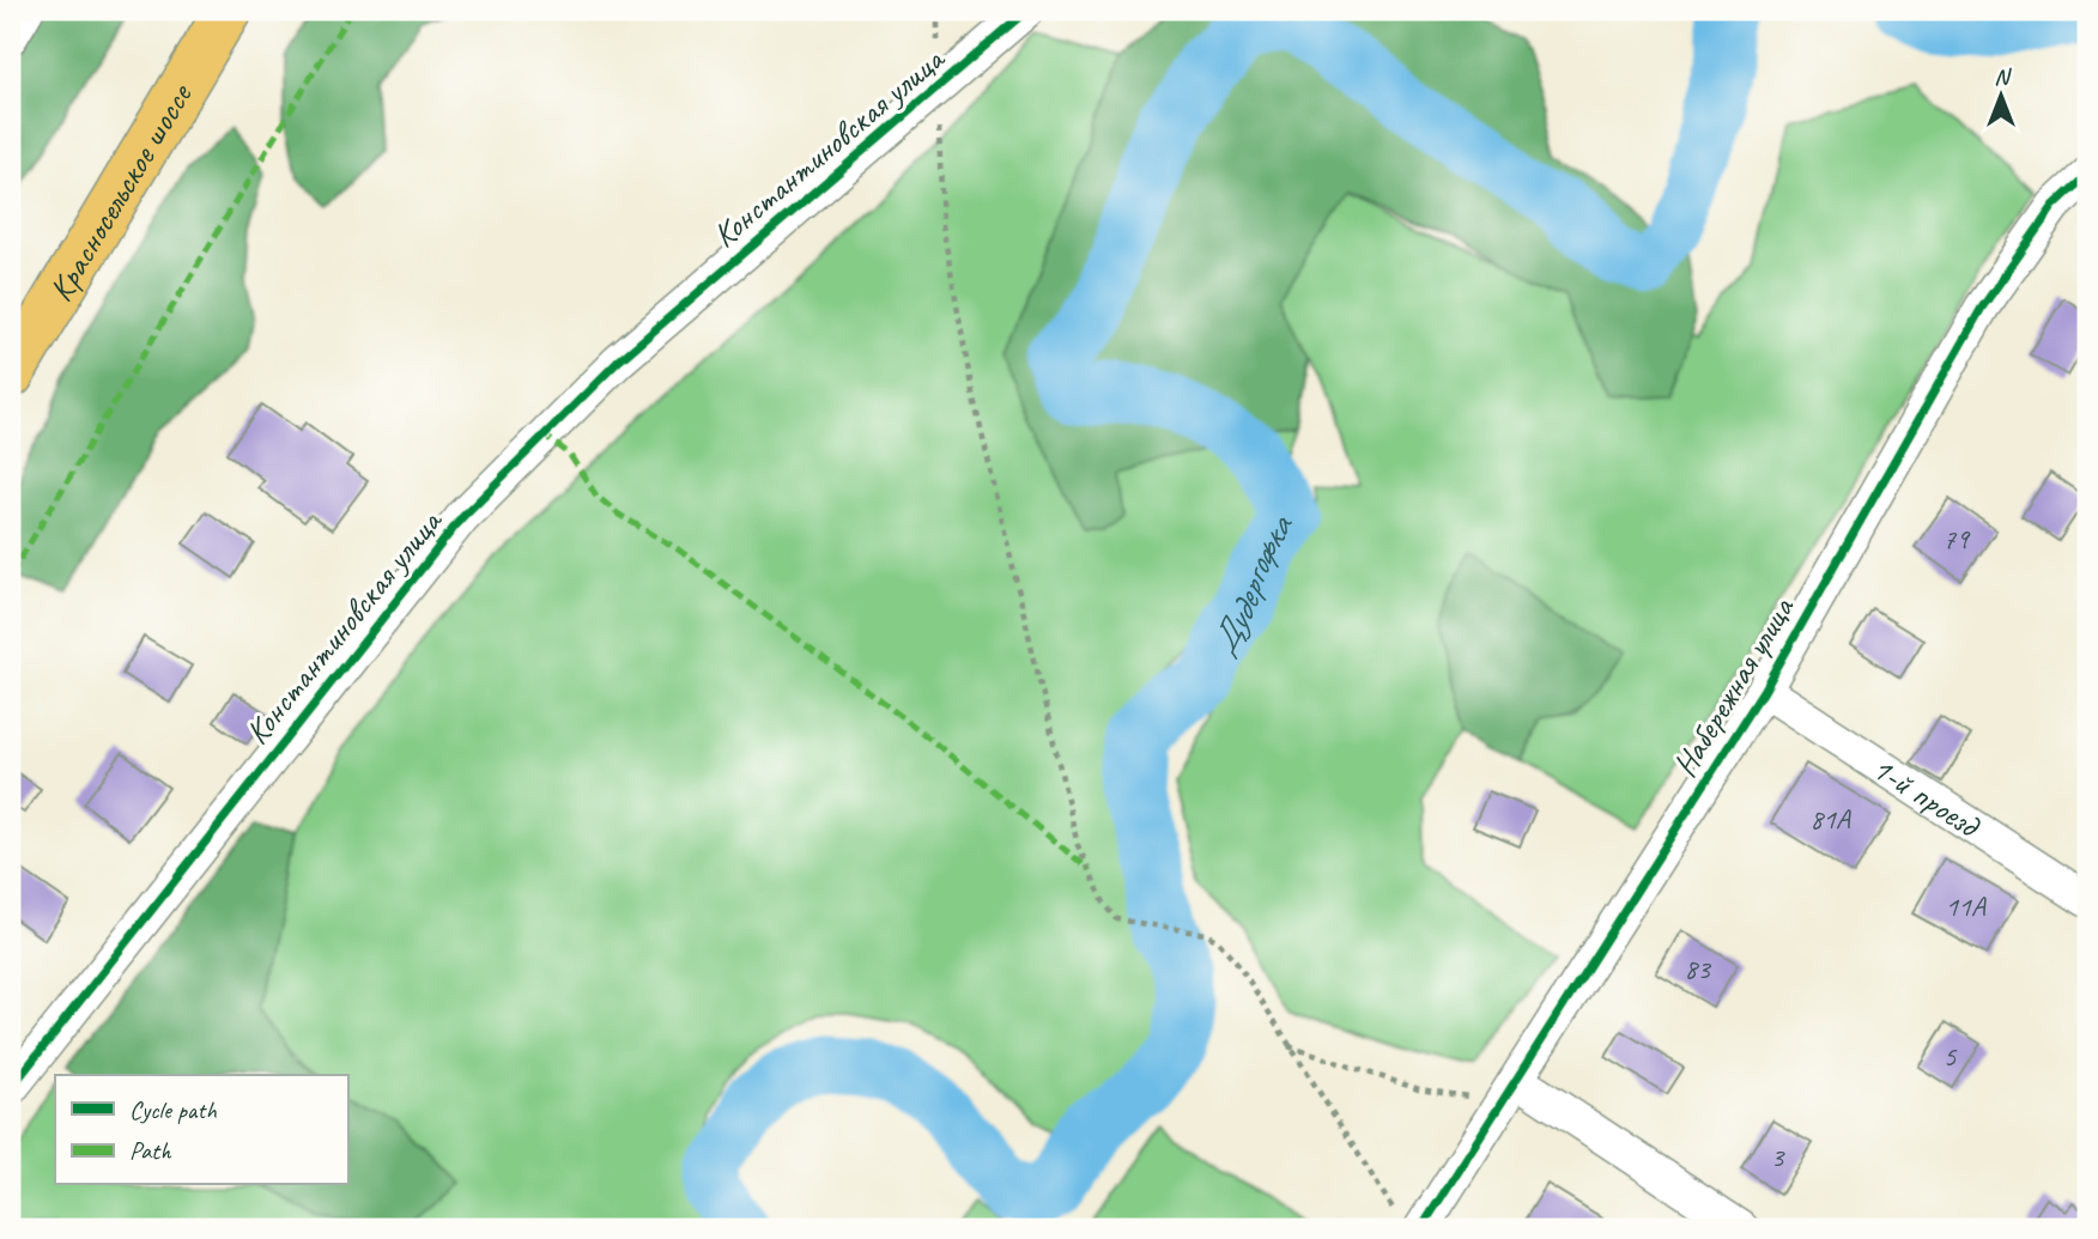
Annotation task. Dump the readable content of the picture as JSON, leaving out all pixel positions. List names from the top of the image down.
{
  "streets": {
    "highway": ["Красносельское шоссе"],
    "street": ["Константиновская улица", "Набережная улица", "1-й проезд"]
  },
  "crossings": [
    ["Набережная улица", "1-й проезд"]
  ],
  "water": ["Дудергофка"],
  "house_numbers": [
    "79",
    "81А",
    "11А",
    "83",
    "5",
    "3"
  ],
  "legend": ["Cycle path", "Path"],
  "north": "top"
}
